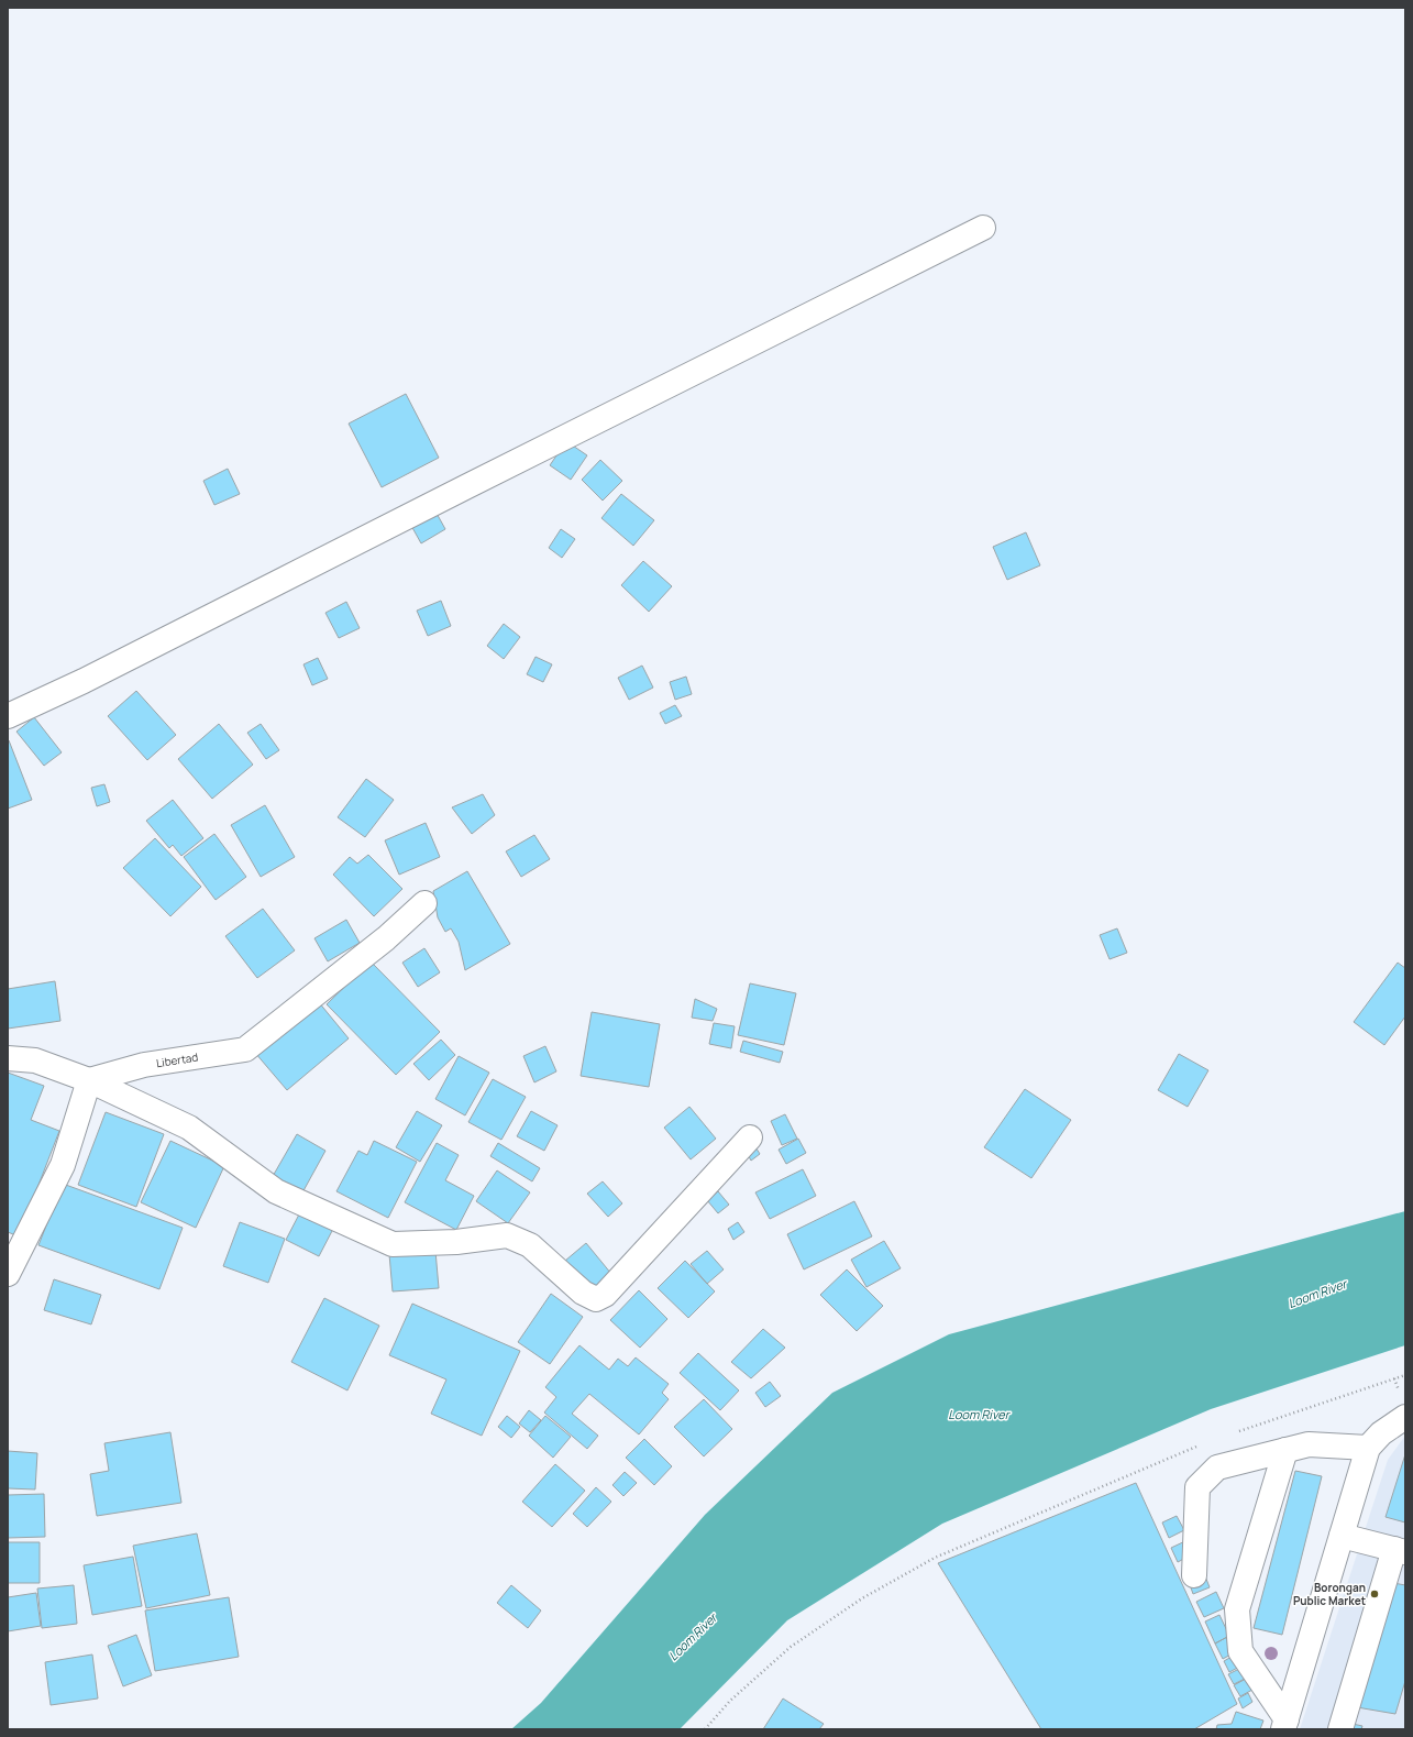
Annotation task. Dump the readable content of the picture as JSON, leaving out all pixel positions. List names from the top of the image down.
{
  "streets": {
    "street": ["Libertad"]
  },
  "water": ["Loom River"],
  "places": ["Borongan Public Market"]
}
